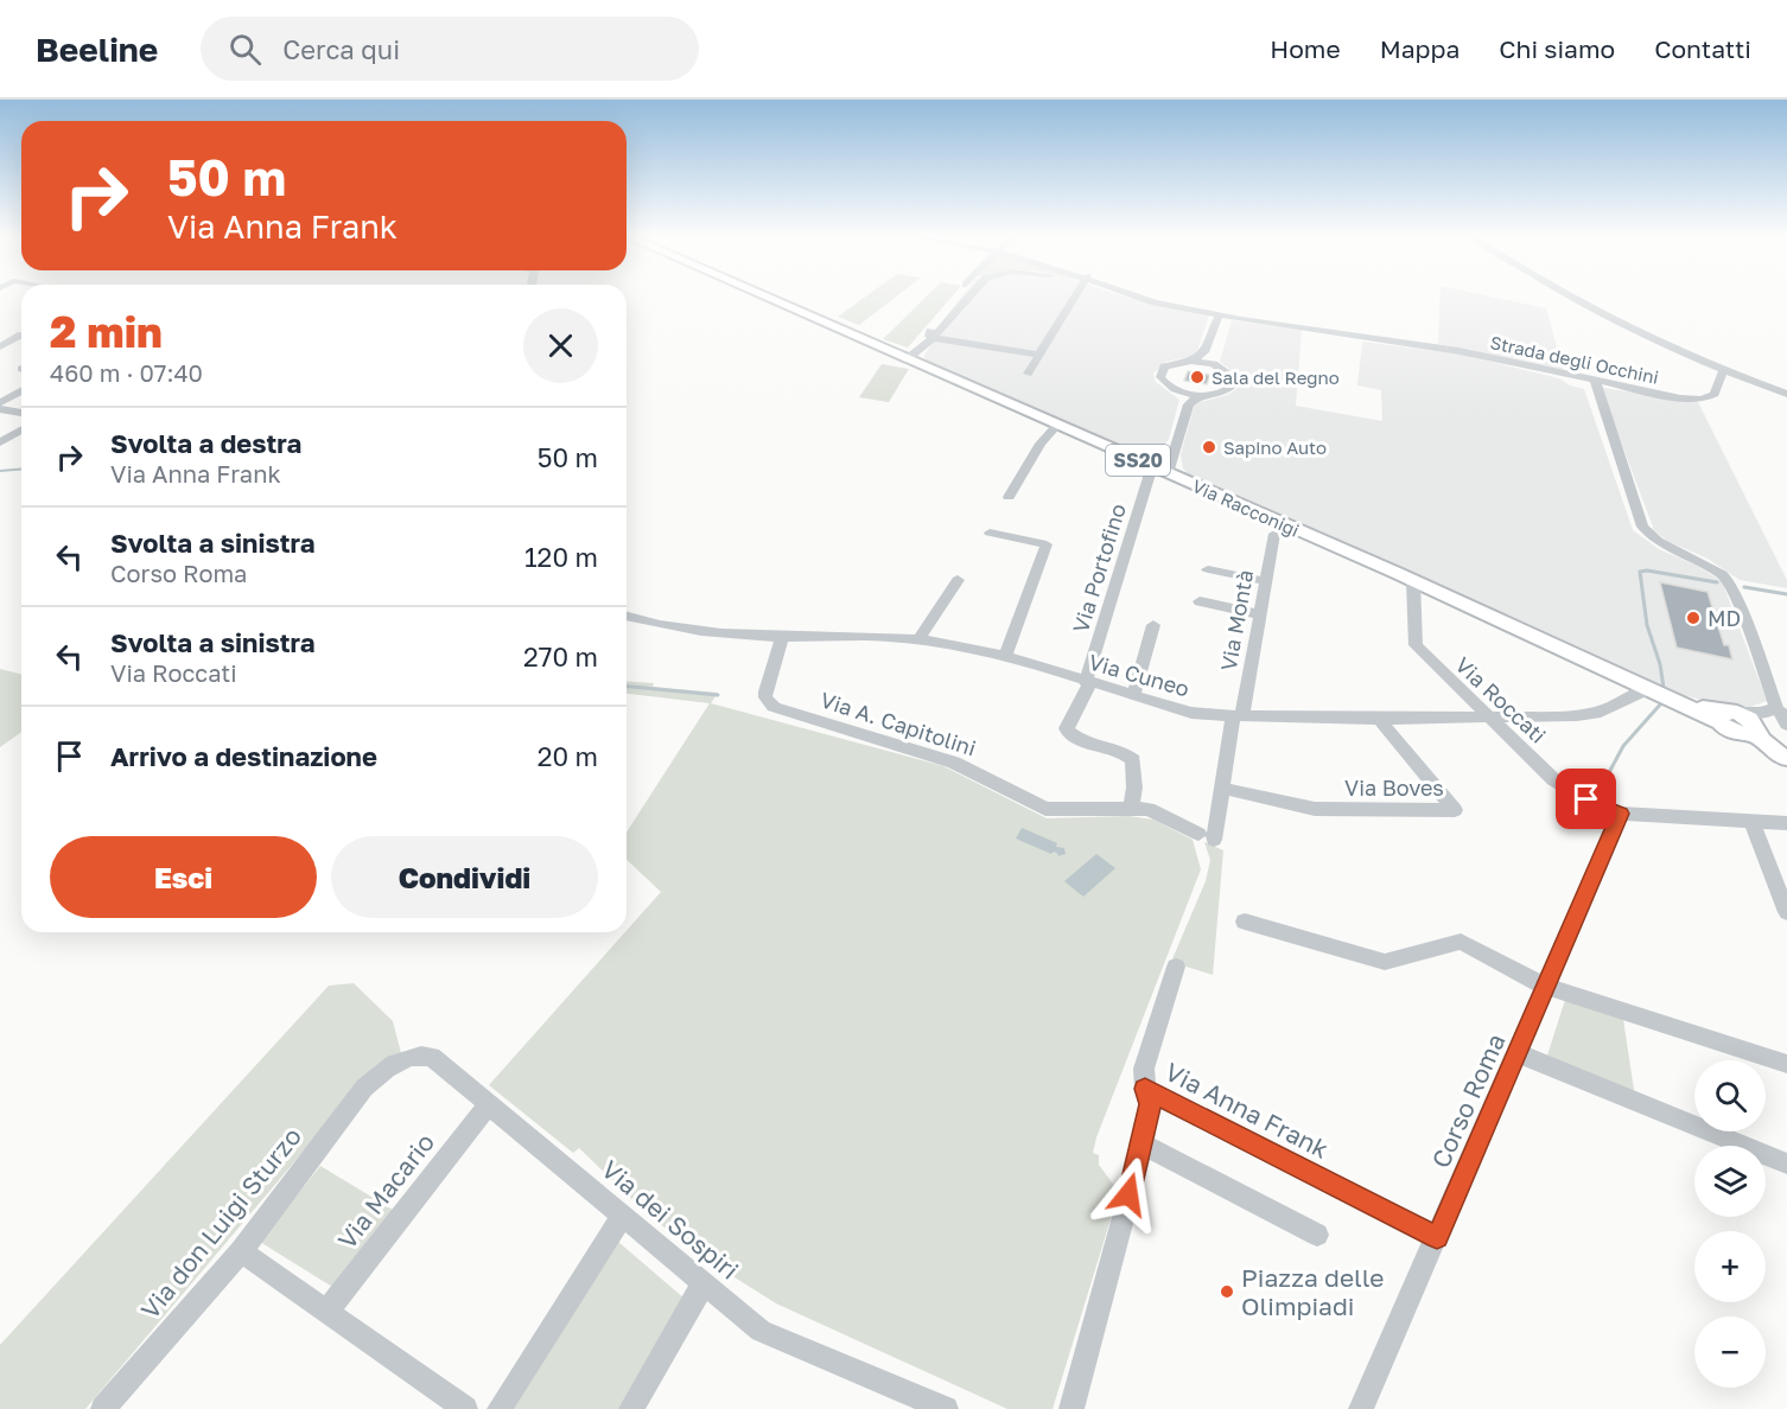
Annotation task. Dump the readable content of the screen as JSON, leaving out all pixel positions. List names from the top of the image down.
{
  "streets": {
    "main road": ["SS20", "Via Racconigi"],
    "street": [
      "Strada degli Occhini",
      "Via Portofino",
      "Via Montà",
      "Via Cuneo",
      "Via Roccati",
      "Via A. Capitolini",
      "Via Boves",
      "Corso Roma",
      "Via Anna Frank",
      "Via Macario",
      "Via dei Sospiri",
      "Via don Luigi Sturzo"
    ]
  },
  "crossings": [
    ["Via Racconigi", "Via Portofino"],
    ["Via Racconigi", "Via Cuneo"],
    ["Via Racconigi", "Via Roccati"],
    ["Via Portofino", "Via Cuneo"],
    ["Via Portofino", "Via A. Capitolini"],
    ["Via Montà", "Via Cuneo"],
    ["Via Montà", "Via A. Capitolini"],
    ["Via Montà", "Via Boves"],
    ["Via Cuneo", "Via Roccati"],
    ["Via Cuneo", "Via A. Capitolini"],
    ["Via Cuneo", "Via Boves"],
    ["Via Roccati", "Corso Roma"],
    ["Corso Roma", "Via Anna Frank"],
    ["Via Macario", "Via dei Sospiri"],
    ["Via dei Sospiri", "Via don Luigi Sturzo"]
  ],
  "places": [
    "Sala del Regno",
    "Sapino Auto",
    "MD",
    "Piazza delle Olimpiadi"
  ],
  "page": {
    "header": "Beeline",
    "search": "Cerca qui",
    "nav": [
      "Home",
      "Mappa",
      "Chi siamo",
      "Contatti"
    ],
    "turn": ["50 m", "Via Anna Frank"],
    "heading": ["2 min", "460 m · 07:40"],
    "list": [
      {
        "name": "Svolta a destra",
        "note": "Via Anna Frank",
        "value": "50 m"
      },
      {
        "name": "Svolta a sinistra",
        "note": "Corso Roma",
        "value": "120 m"
      },
      {
        "name": "Svolta a sinistra",
        "note": "Via Roccati",
        "value": "270 m"
      },
      {
        "name": "Arrivo a destinazione",
        "value": "20 m"
      }
    ],
    "buttons": ["Esci", "Condividi"],
    "map_buttons": ["+", "−"]
  }
}
